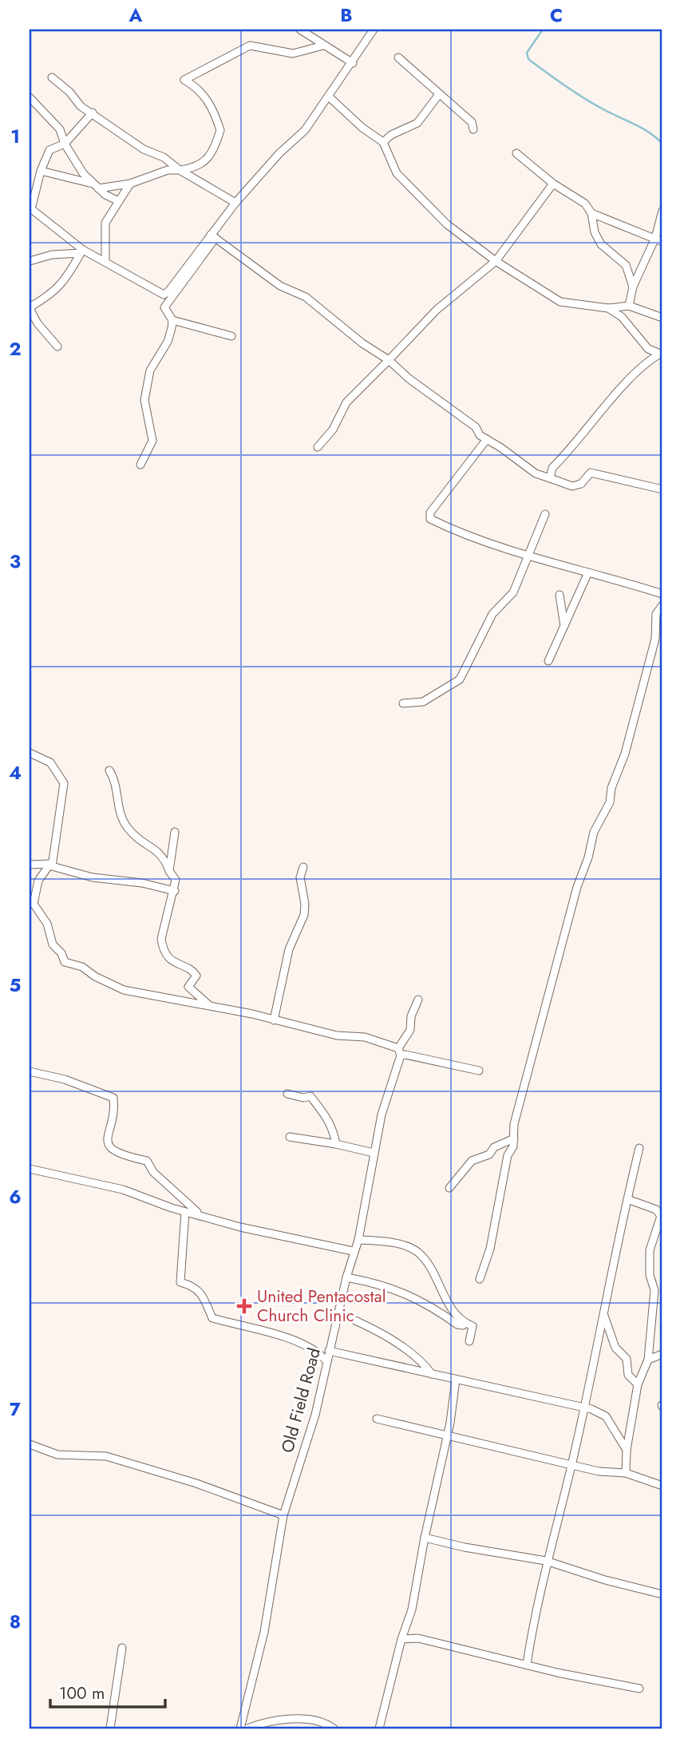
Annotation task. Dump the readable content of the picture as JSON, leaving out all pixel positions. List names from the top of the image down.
{
  "streets": {
    "street": ["Old Field Road"]
  },
  "places": {
    "health": ["United Pentacostal Church Clinic"]
  },
  "scale_bar": "100 m",
  "grid": {
    "columns": ["A", "B", "C"],
    "rows": [
      "1",
      "2",
      "3",
      "4",
      "5",
      "6",
      "7",
      "8"
    ]
  }
}
